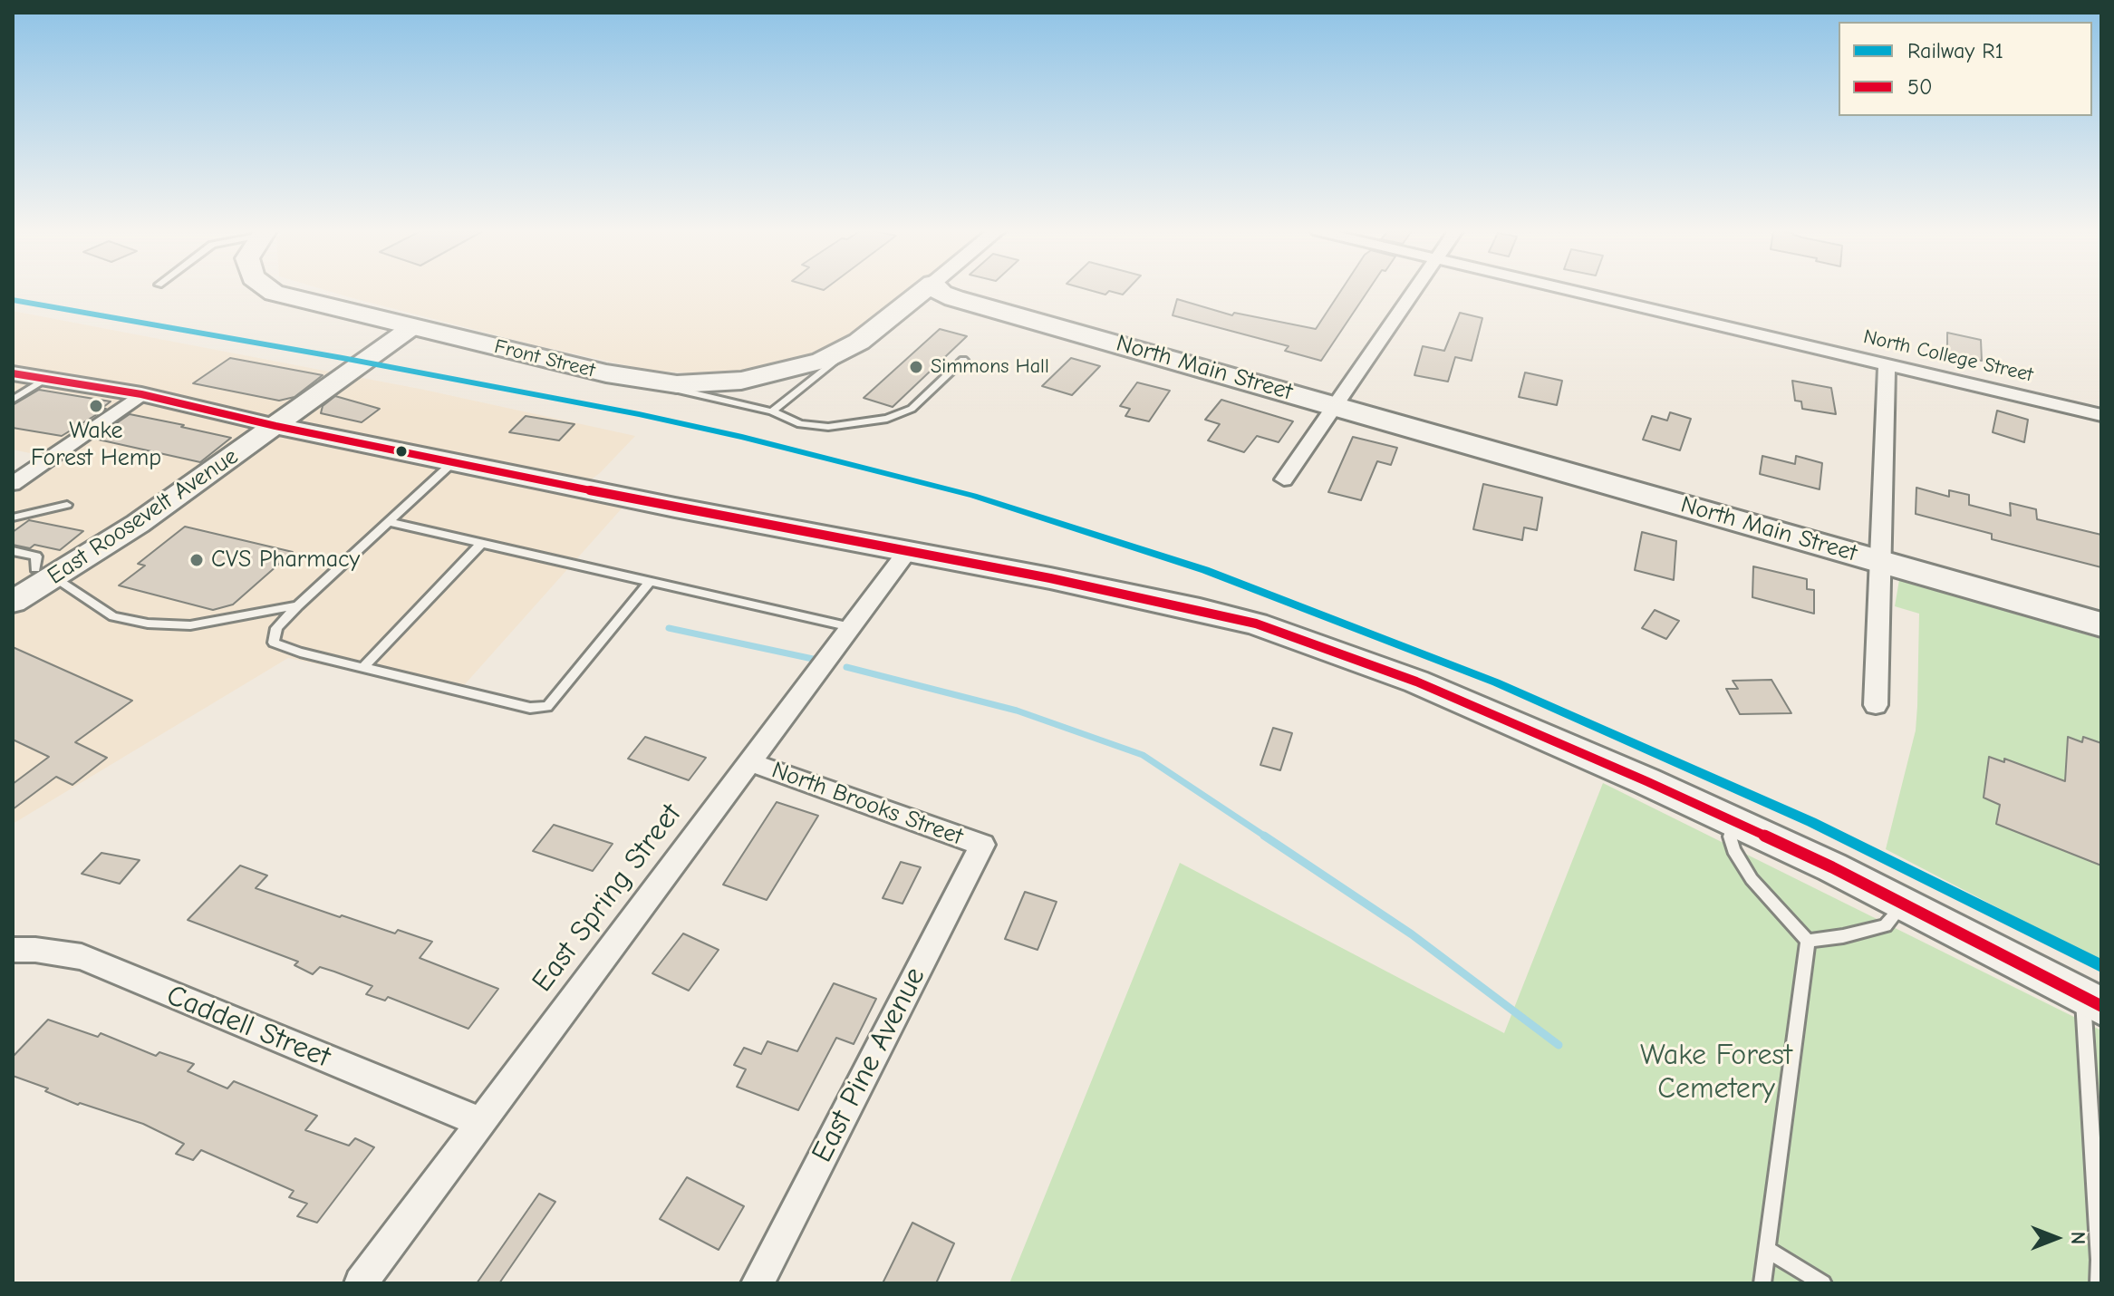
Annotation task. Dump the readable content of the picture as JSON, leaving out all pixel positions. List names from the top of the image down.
{
  "streets": {
    "main road": ["Front Street", "North Main Street", "East Roosevelt Avenue"],
    "street": [
      "North College Street",
      "North Brooks Street",
      "East Spring Street",
      "Caddell Street",
      "East Pine Avenue"
    ]
  },
  "crossings": [
    ["Front Street", "East Roosevelt Avenue"],
    ["North Brooks Street", "East Spring Street"],
    ["North Brooks Street", "East Pine Avenue"],
    ["East Spring Street", "Caddell Street"]
  ],
  "parks": ["Wake Forest Cemetery"],
  "places": ["Simmons Hall", "Wake Forest Hemp", "CVS Pharmacy"],
  "lines": ["rail line R1", "transit line 50"],
  "legend": ["Railway R1", "50"],
  "north": "right"
}
